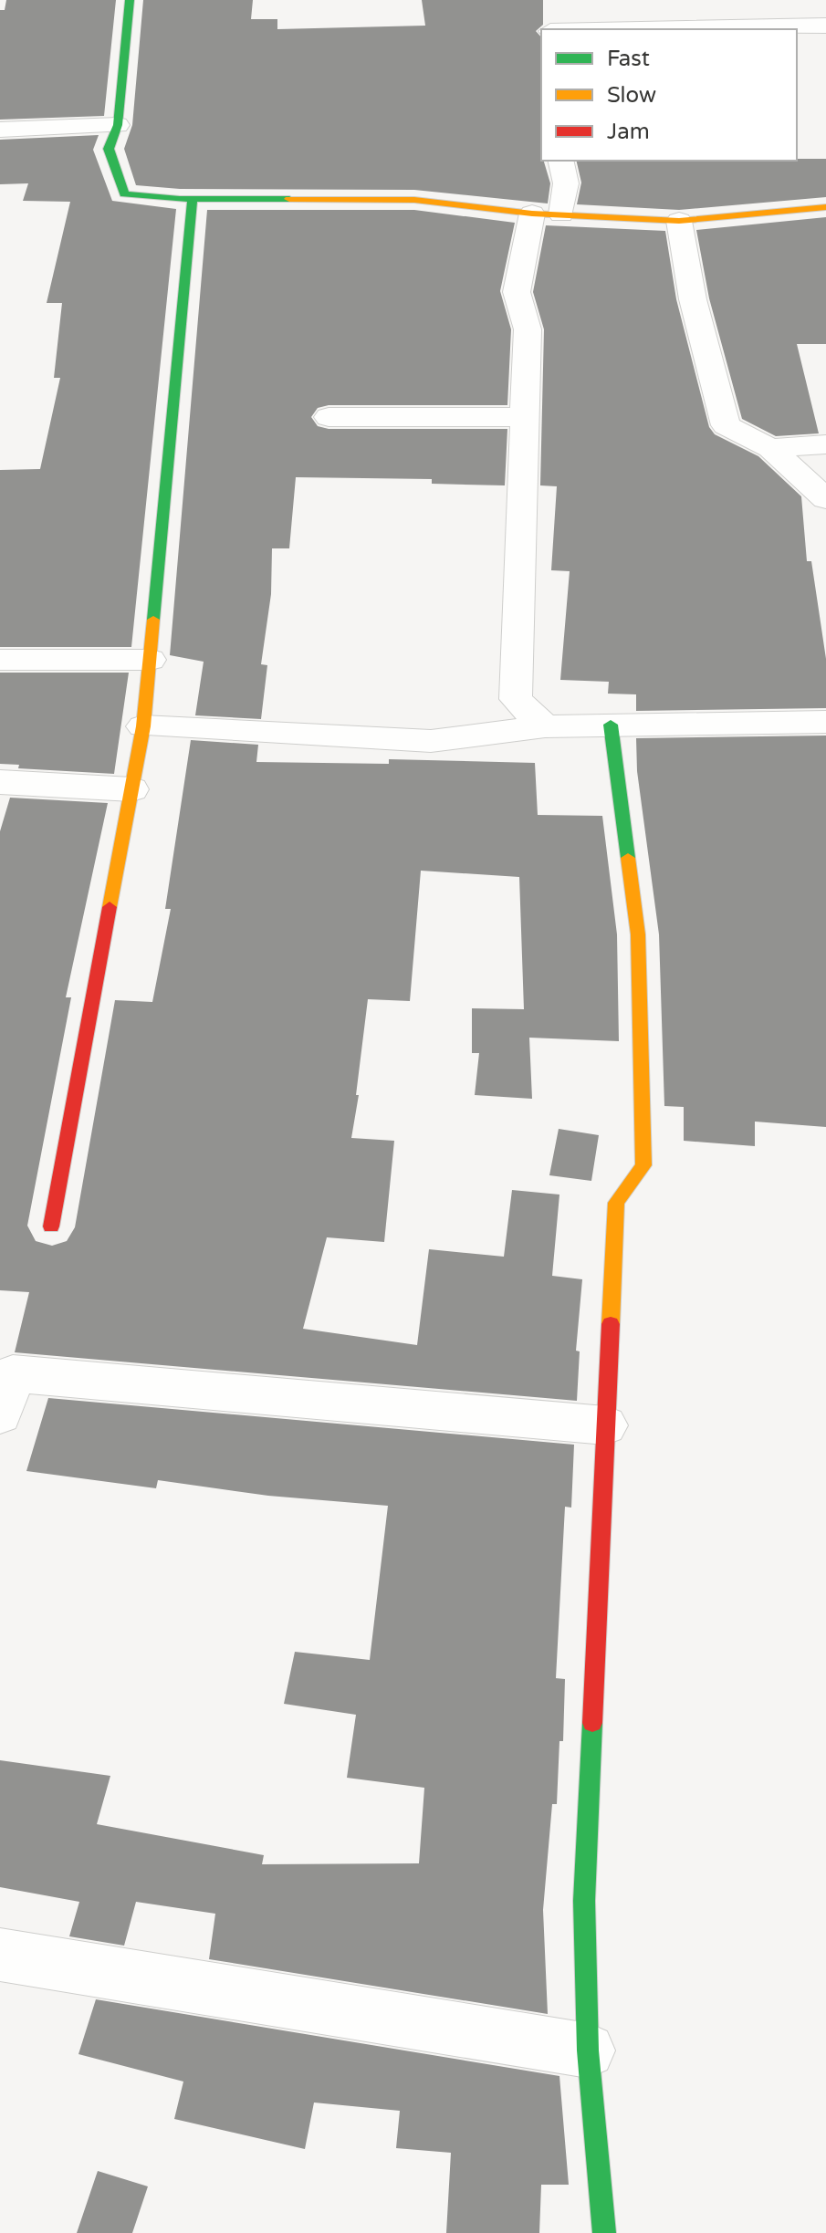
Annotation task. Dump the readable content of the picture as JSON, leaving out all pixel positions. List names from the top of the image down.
{
  "legend": ["Fast", "Slow", "Jam"]
}
